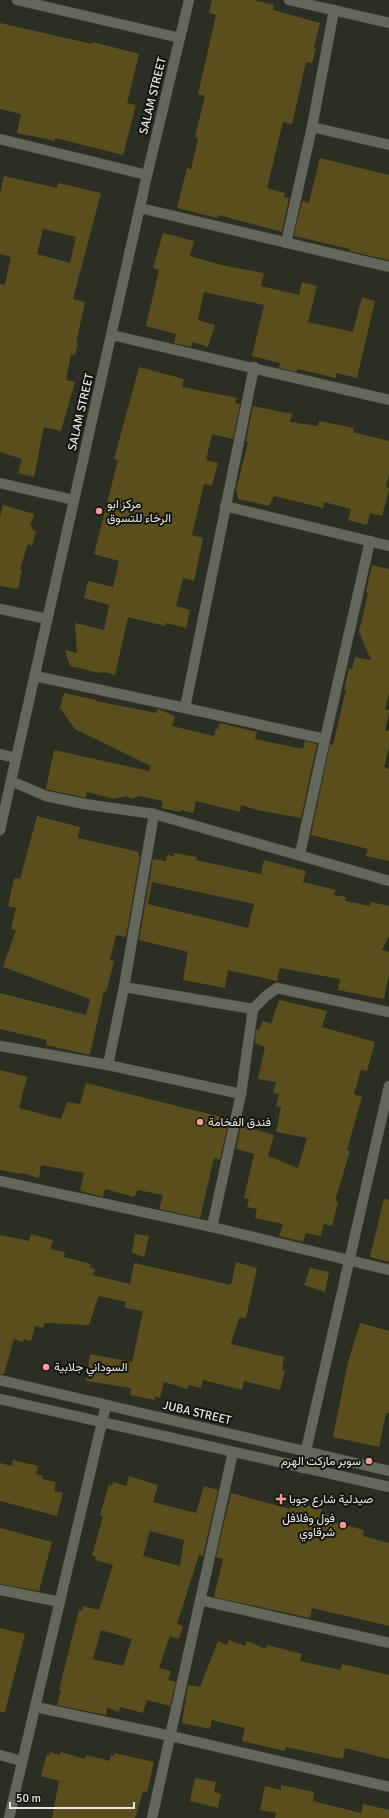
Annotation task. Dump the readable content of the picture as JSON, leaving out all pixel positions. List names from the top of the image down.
{
  "streets": {
    "street": ["SALAM STREET", "JUBA STREET"]
  },
  "places": {
    "other": [
      "مركز ابو الرخاء للتسوق",
      "فندق الفخامة",
      "السوداني جلابية",
      "سوبر ماركت الهرم",
      "فول وفلافل شرقاوي"
    ],
    "health": ["صيدلية شارع جوبا"]
  },
  "scale_bar": "50 m"
}
